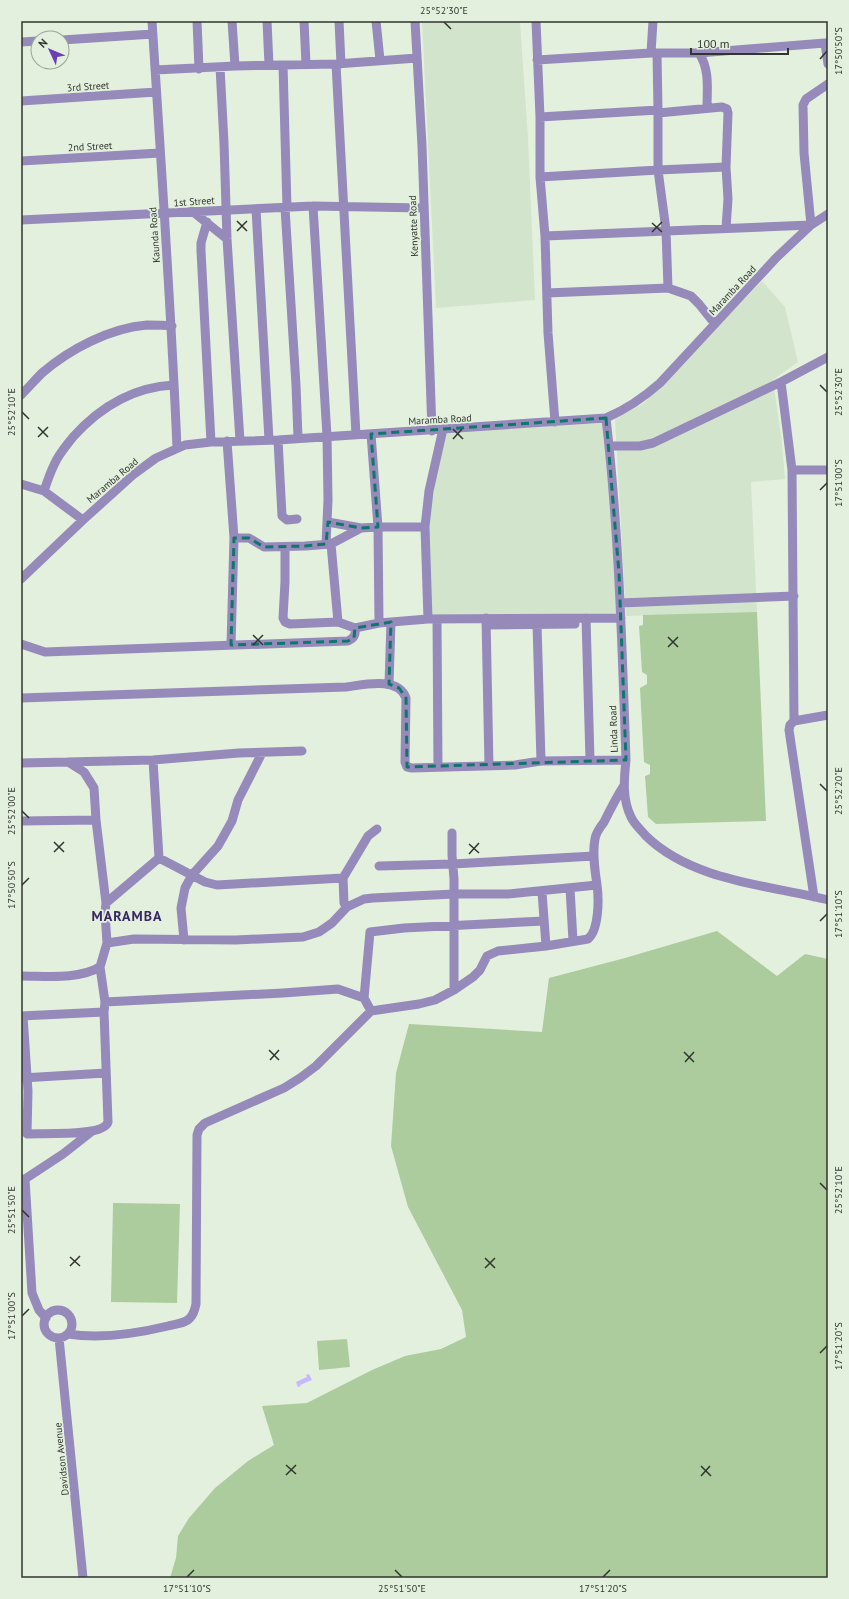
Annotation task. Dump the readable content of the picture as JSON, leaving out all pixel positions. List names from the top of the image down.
{
  "streets": {
    "street": [
      "3rd Street",
      "2nd Street",
      "1st Street",
      "Kenyatte Road",
      "Kaunda Road",
      "Maramba Road",
      "Linda Road",
      "Davidson Avenue"
    ]
  },
  "crossings": [
    ["3rd Street", "Kaunda Road"],
    ["2nd Street", "Kaunda Road"],
    ["1st Street", "Kenyatte Road"],
    ["1st Street", "Kaunda Road"],
    ["Kenyatte Road", "Maramba Road"],
    ["Kaunda Road", "Maramba Road"],
    ["Maramba Road", "Linda Road"]
  ],
  "districts": ["MARAMBA"],
  "scale_bar": "100 m",
  "north": "top left",
  "coordinates": [
    "25°52'30\"E",
    "17°50'50\"S",
    "25°52'10\"E",
    "17°51'00\"S",
    "25°52'20\"E",
    "25°52'00\"E",
    "17°51'10\"S",
    "25°51'50\"E",
    "17°51'20\"S"
  ]
}
